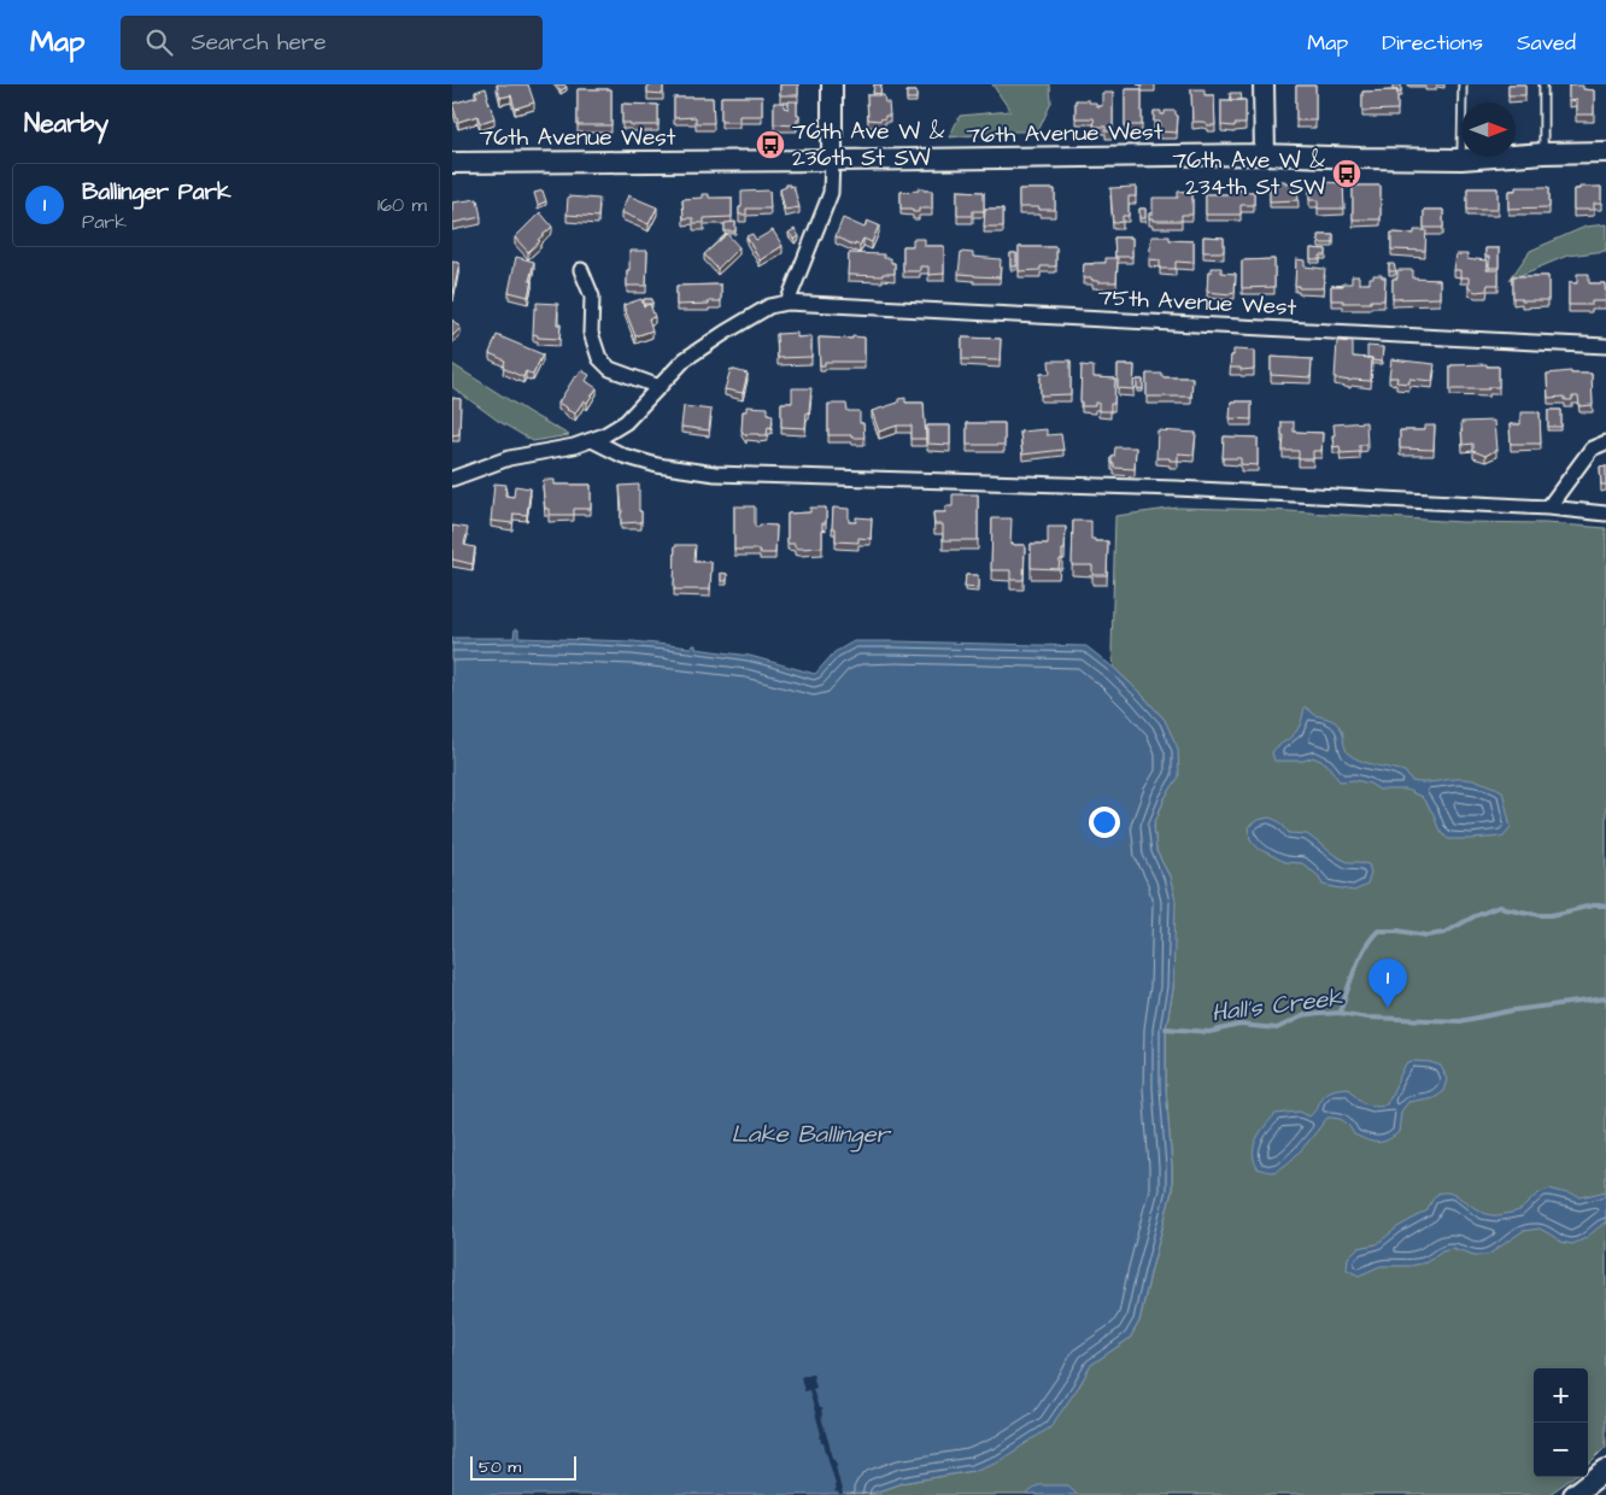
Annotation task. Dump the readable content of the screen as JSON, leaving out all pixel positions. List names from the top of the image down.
{
  "streets": {
    "street": ["76th Avenue West", "75th Avenue West"]
  },
  "water": ["Hall's Creek", "Lake Ballinger"],
  "places": {
    "bus stop": ["76th Ave W & 236th St SW", "76th Ave W & 234th St SW"]
  },
  "scale_bar": "50 m",
  "north": "right",
  "page": {
    "header": "Map",
    "search": "Search here",
    "nav": ["Map", "Directions", "Saved"],
    "heading": "Nearby",
    "list": [
      {
        "mark": "1",
        "name": "Ballinger Park",
        "note": "Park",
        "value": "160 m"
      }
    ],
    "pins": "1",
    "map_buttons": ["+", "−"],
    "scale": "50 m"
  }
}
